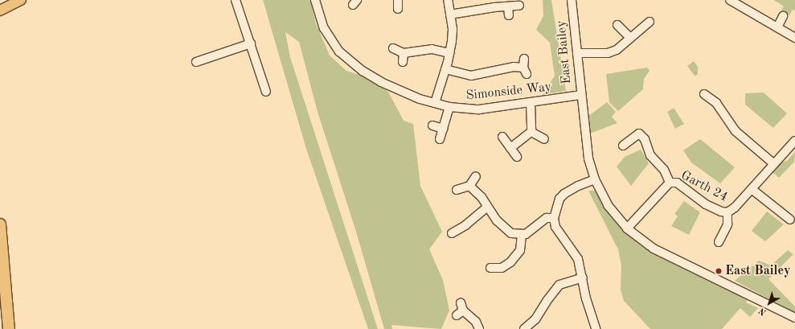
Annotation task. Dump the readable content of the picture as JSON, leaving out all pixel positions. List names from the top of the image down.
{
  "streets": {
    "street": ["East Bailey", "Simonside Way", "Garth 24"]
  },
  "crossings": [
    ["East Bailey", "Simonside Way"],
    ["East Bailey", "Garth 24"]
  ],
  "places": ["East Bailey"],
  "north": "bottom left"
}
